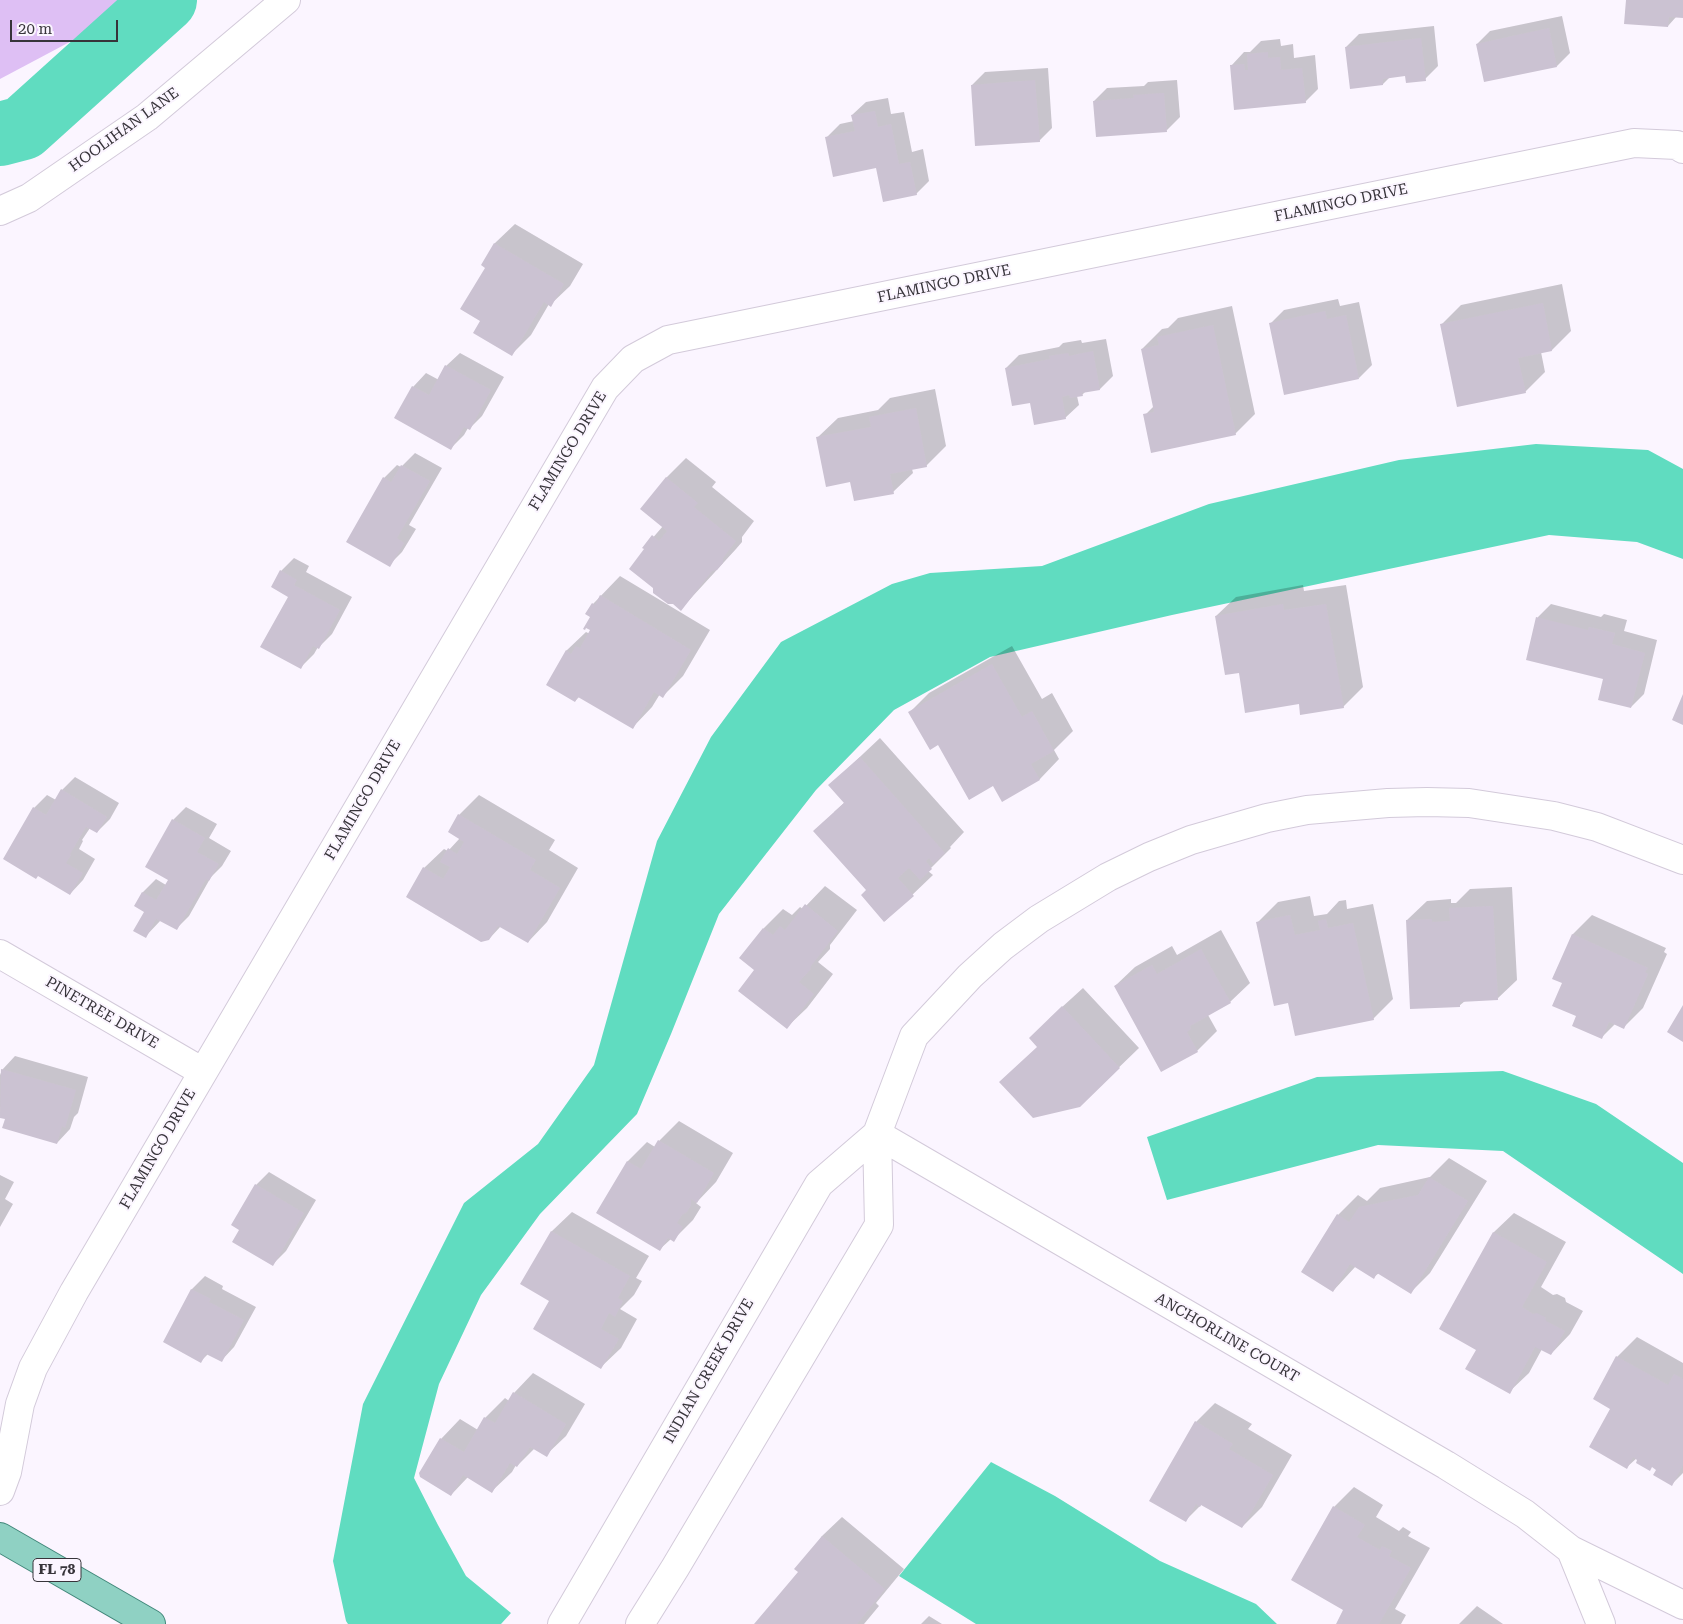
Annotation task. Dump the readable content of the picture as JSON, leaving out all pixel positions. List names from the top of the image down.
{
  "streets": {
    "main road": ["FL 78"],
    "street": [
      "HOOLIHAN LANE",
      "FLAMINGO DRIVE",
      "PINETREE DRIVE",
      "ANCHORLINE COURT",
      "INDIAN CREEK DRIVE"
    ]
  },
  "crossings": [
    ["FLAMINGO DRIVE", "PINETREE DRIVE"],
    ["ANCHORLINE COURT", "INDIAN CREEK DRIVE"]
  ],
  "scale_bar": "20 m"
}
